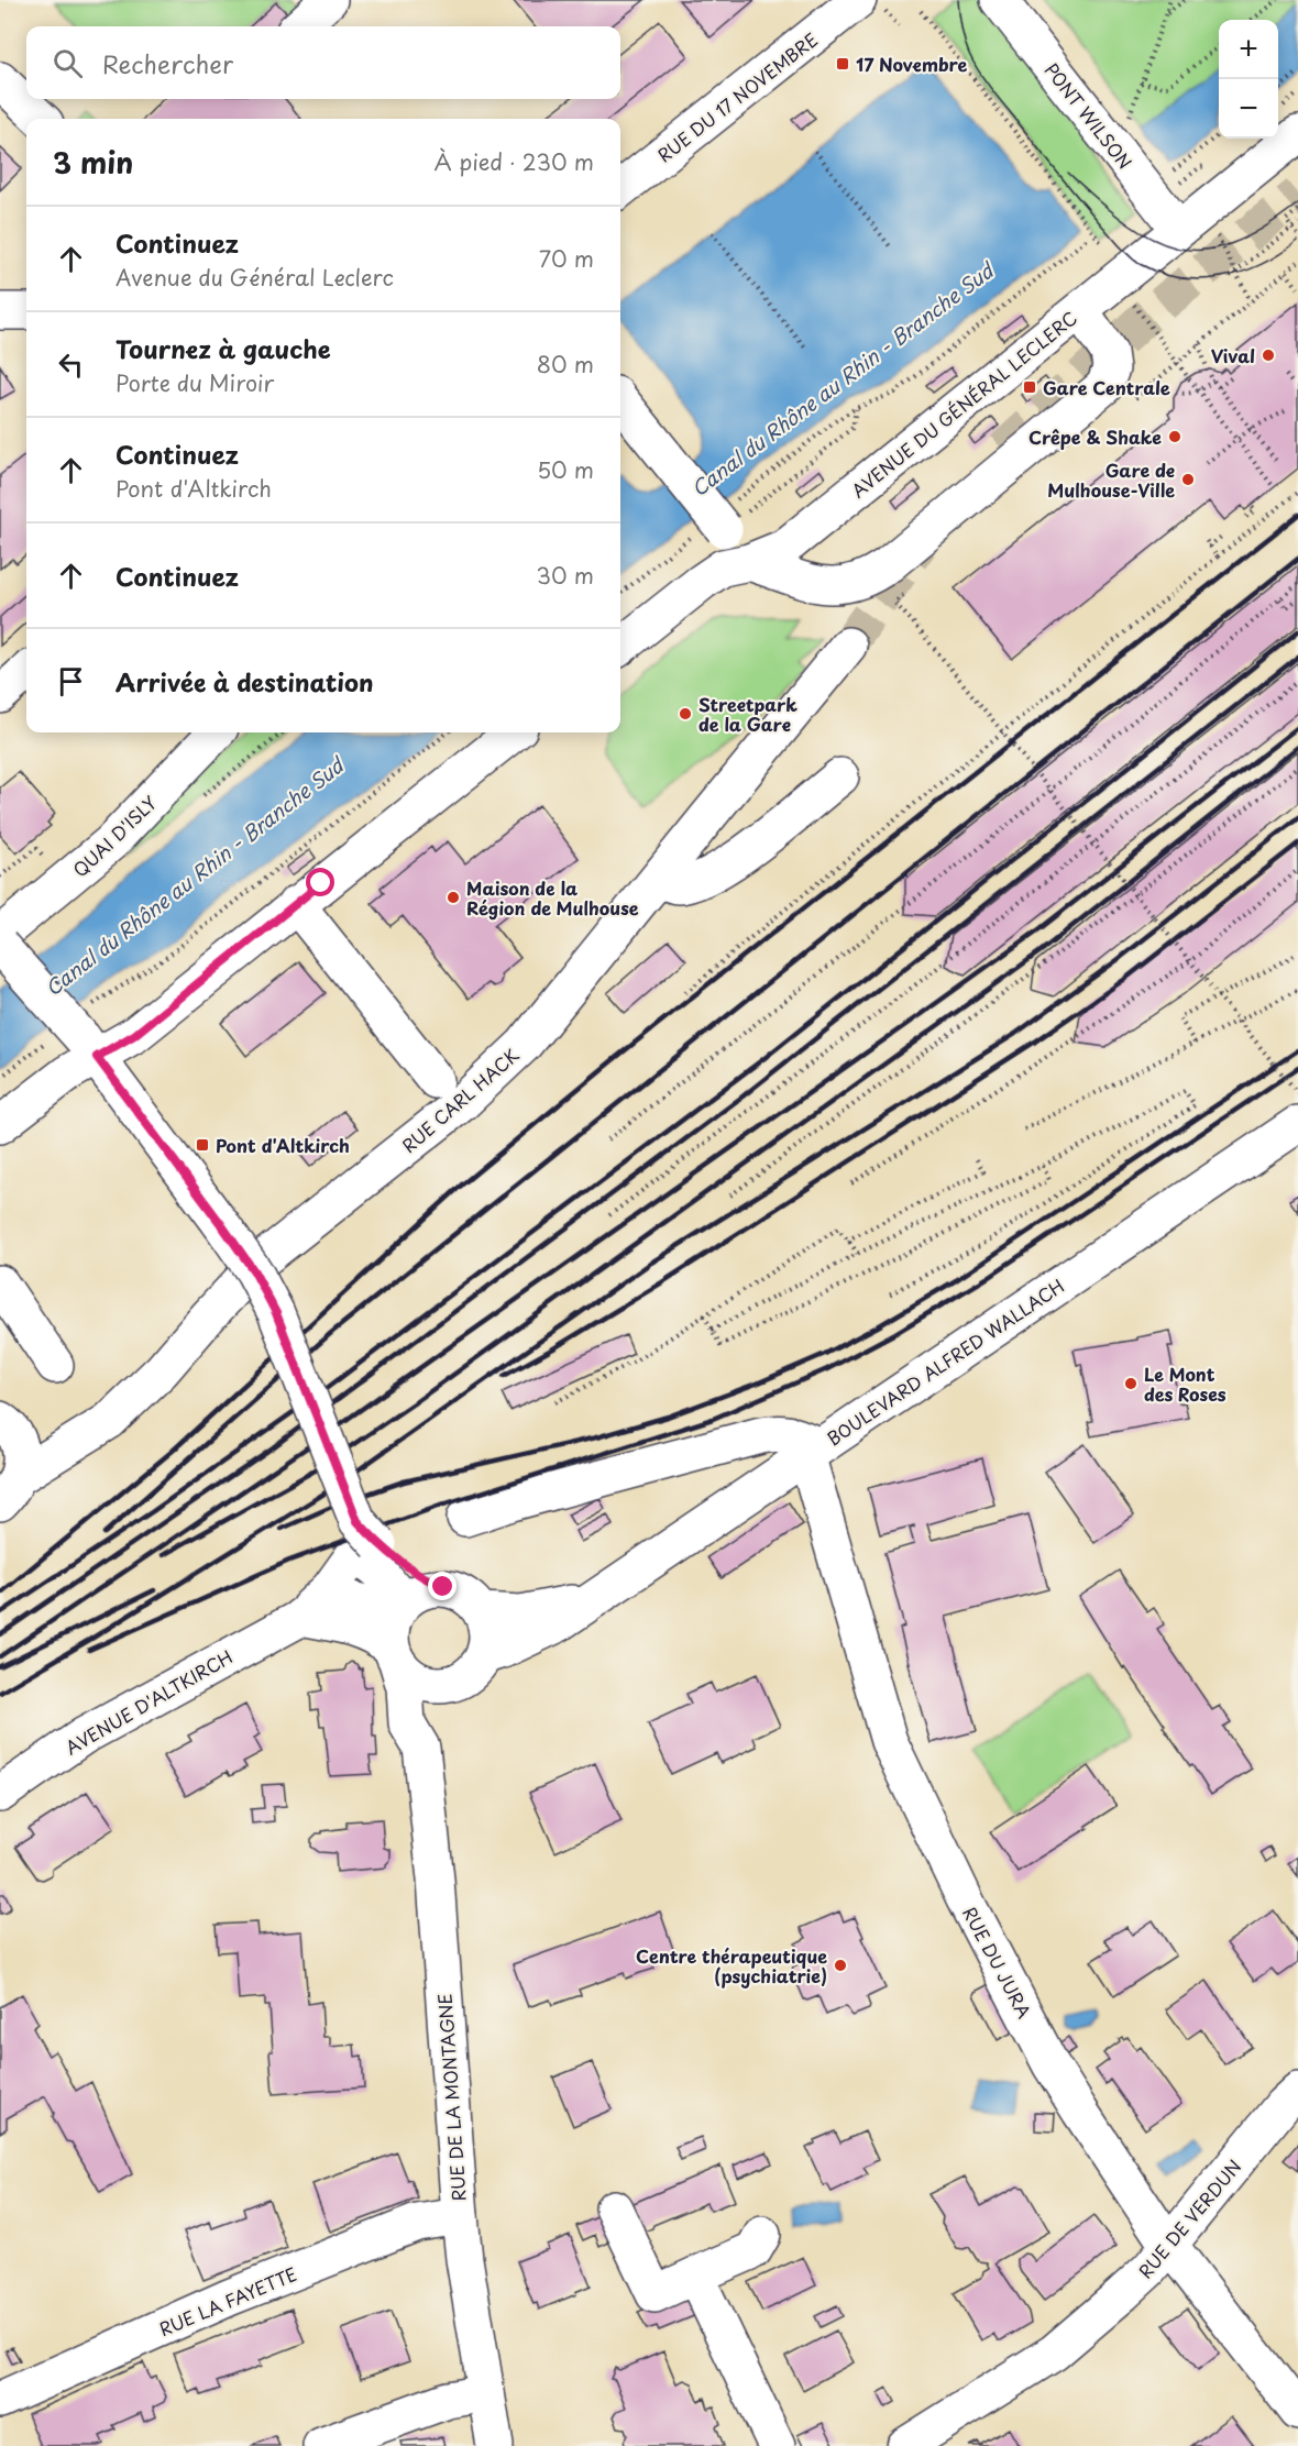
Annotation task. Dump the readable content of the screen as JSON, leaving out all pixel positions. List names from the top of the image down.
{
  "streets": {
    "street": [
      "RUE DU 17 NOVEMBRE",
      "PONT WILSON",
      "AVENUE DU GÉNÉRAL LECLERC",
      "QUAI D'ISLY",
      "RUE CARL HACK",
      "BOULEVARD ALFRED WALLACH",
      "AVENUE D'ALTKIRCH",
      "RUE DU JURA",
      "RUE DE LA MONTAGNE",
      "RUE DE VERDUN",
      "RUE LA FAYETTE"
    ]
  },
  "crossings": [
    ["PONT WILSON", "AVENUE DU GÉNÉRAL LECLERC"],
    ["BOULEVARD ALFRED WALLACH", "AVENUE D'ALTKIRCH"],
    ["BOULEVARD ALFRED WALLACH", "RUE DU JURA"],
    ["BOULEVARD ALFRED WALLACH", "RUE DE LA MONTAGNE"],
    ["AVENUE D'ALTKIRCH", "RUE DE LA MONTAGNE"],
    ["RUE DU JURA", "RUE DE VERDUN"],
    ["RUE DE LA MONTAGNE", "RUE LA FAYETTE"]
  ],
  "water": ["Canal du Rhône au Rhin - Branche Sud"],
  "places": {
    "transit": ["17 Novembre", "Gare Centrale", "Pont d'Altkirch"],
    "other": [
      "Vival",
      "Crêpe & Shake",
      "Gare de Mulhouse-Ville",
      "Streetpark de la Gare",
      "Maison de la Région de Mulhouse",
      "Le Mont des Roses",
      "Centre thérapeutique (psychiatrie)"
    ]
  },
  "page": {
    "map_buttons": ["+", "−"],
    "search": "Rechercher",
    "heading": ["3 min", "À pied · 230 m"],
    "list": [
      ["Continuez", "Avenue du Général Leclerc", "70 m"],
      ["Tournez à gauche", "Porte du Miroir", "80 m"],
      ["Continuez", "Pont d'Altkirch", "50 m"],
      ["Continuez", "30 m"],
      "Arrivée à destination"
    ]
  }
}
